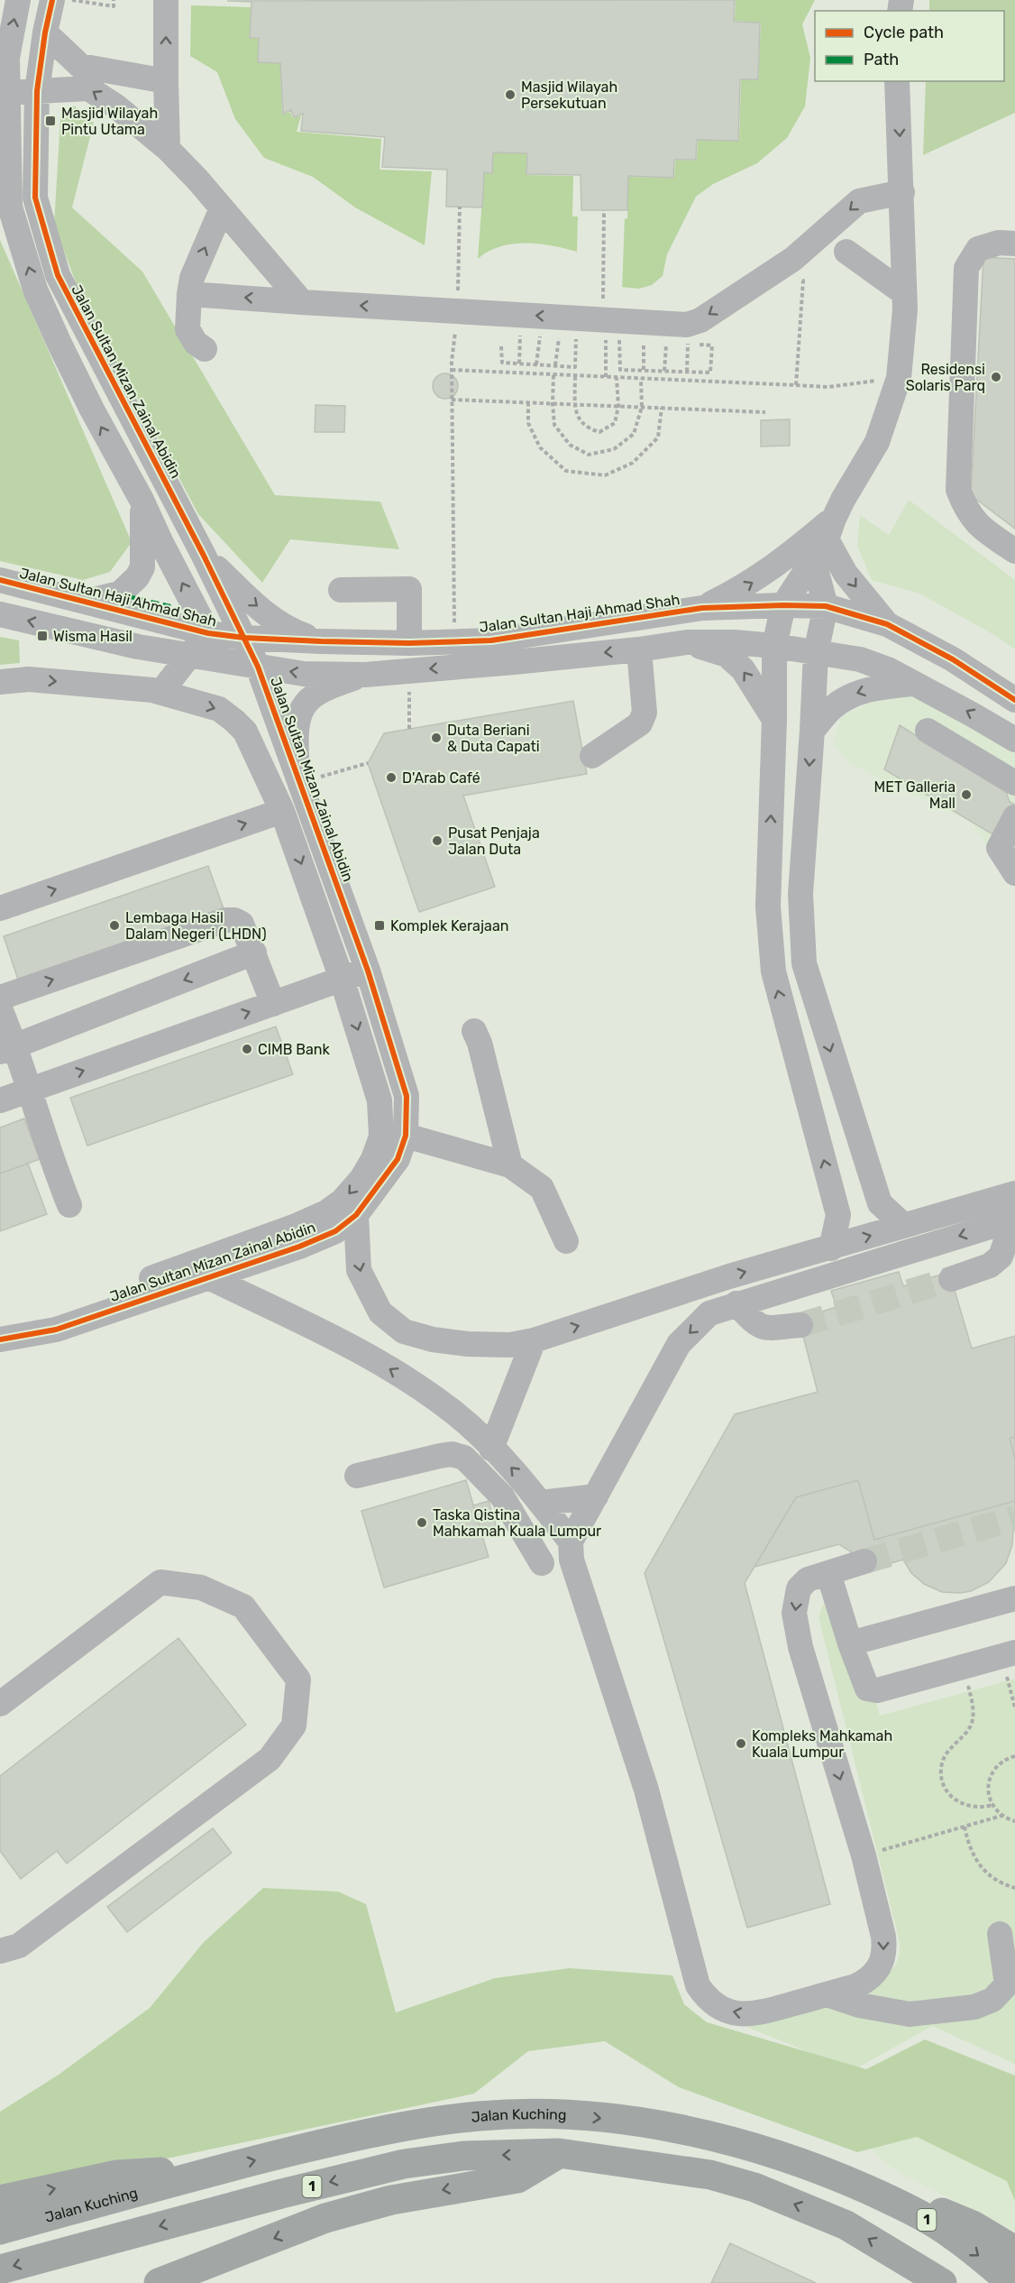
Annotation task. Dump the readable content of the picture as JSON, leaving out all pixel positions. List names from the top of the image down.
{
  "streets": {
    "highway": ["Jalan Kuching", "1"],
    "street": ["Jalan Sultan Mizan Zainal Abidin", "Jalan Sultan Haji Ahmad Shah"]
  },
  "crossings": [
    ["Jalan Sultan Mizan Zainal Abidin", "Jalan Sultan Haji Ahmad Shah"]
  ],
  "places": {
    "other": [
      "Masjid Wilayah Persekutuan",
      "Residensi Solaris Parq",
      "Duta Beriani & Duta Capati",
      "D'Arab Café",
      "MET Galleria Mall",
      "Pusat Penjaja Jalan Duta",
      "Lembaga Hasil Dalam Negeri (LHDN)",
      "CIMB Bank",
      "Taska Qistina Mahkamah Kuala Lumpur",
      "Kompleks Mahkamah Kuala Lumpur"
    ],
    "transit": ["Masjid Wilayah Pintu Utama", "Wisma Hasil", "Komplek Kerajaan"]
  },
  "legend": ["Cycle path", "Path"]
}
